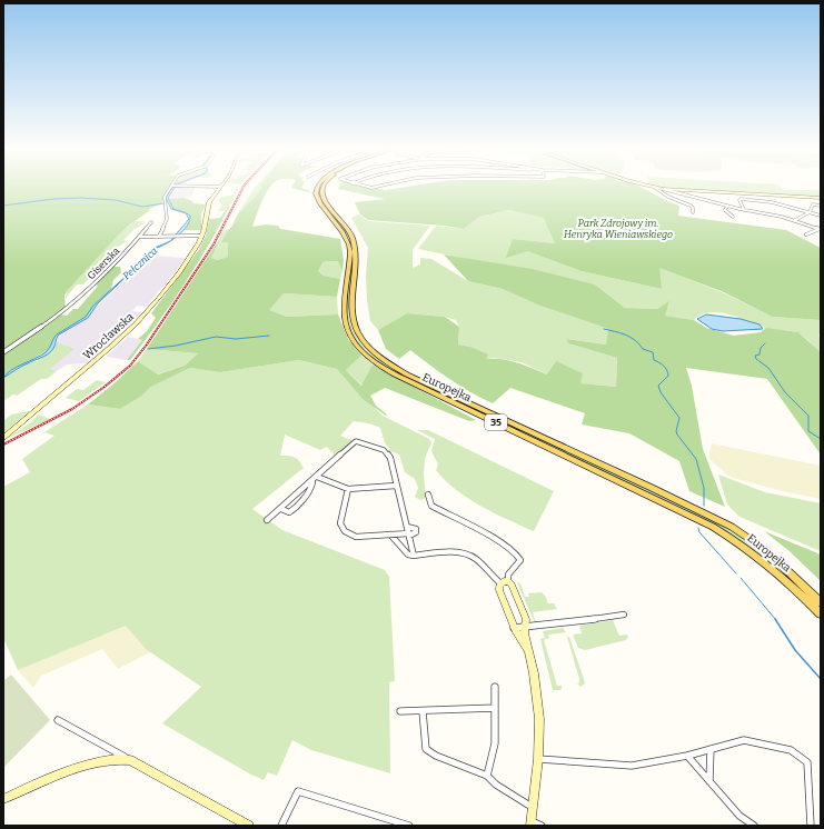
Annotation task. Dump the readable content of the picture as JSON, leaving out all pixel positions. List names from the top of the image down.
{
  "streets": {
    "main road": ["Europejka", "35"],
    "street": ["Giserska", "Wrocławska"]
  },
  "water": ["Pełcznica"],
  "parks": ["Park Zdrojowy im. Henryka Wieniawskiego"]
}
